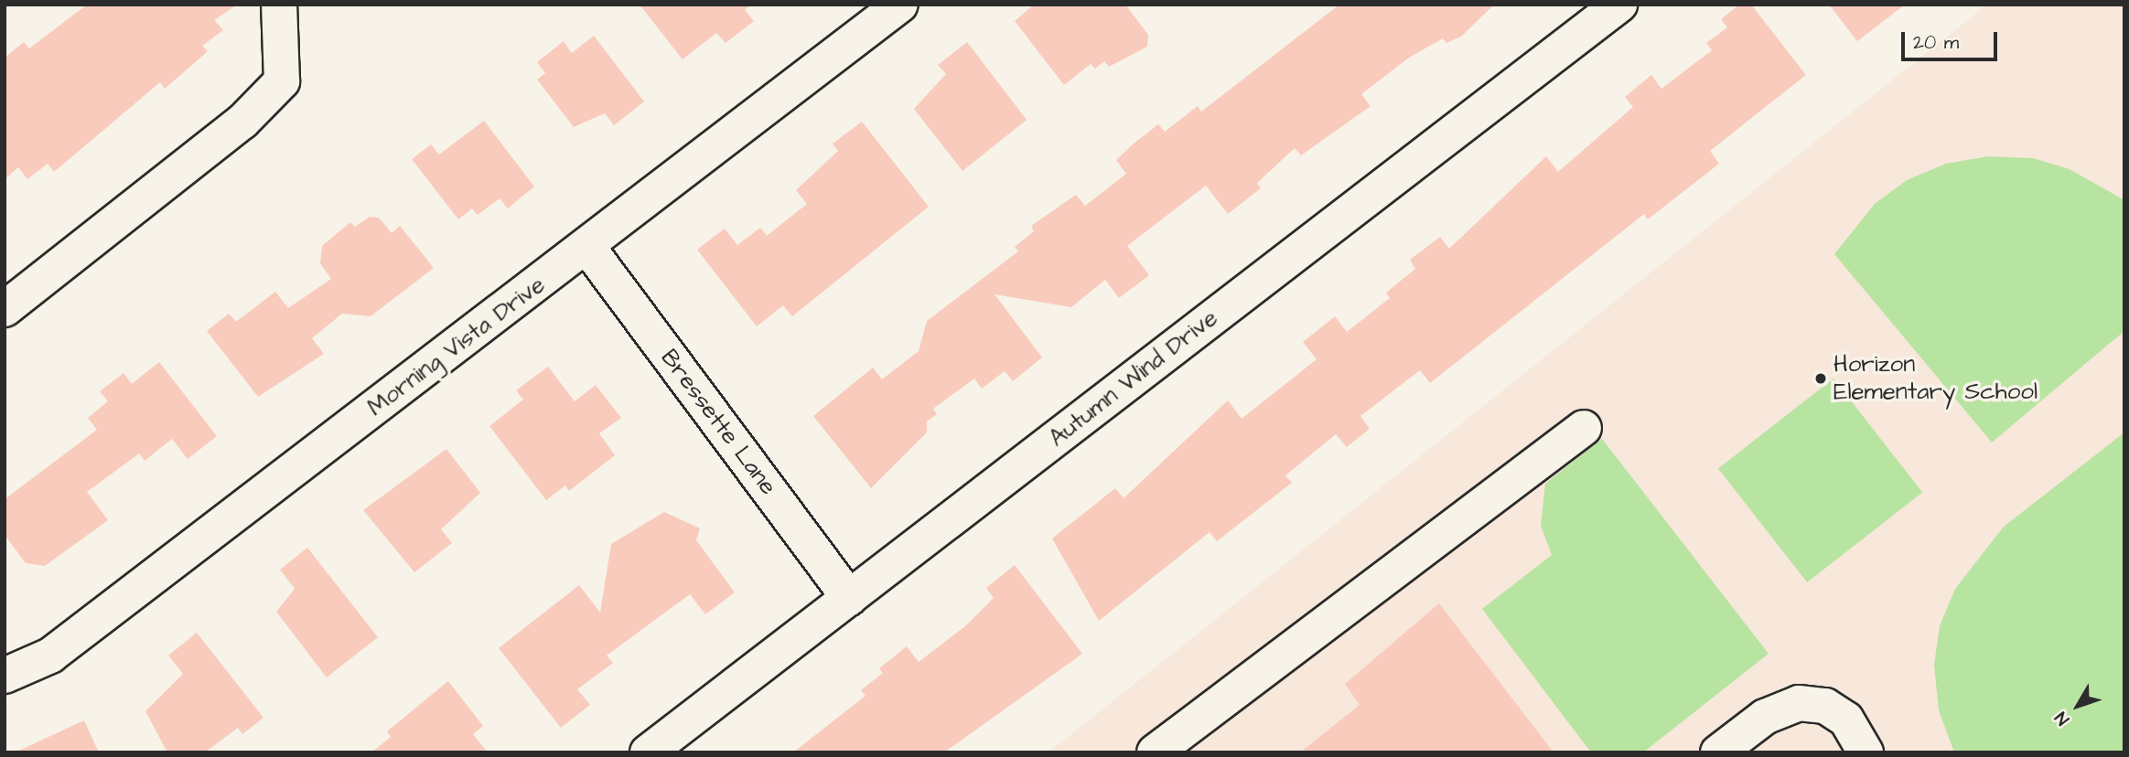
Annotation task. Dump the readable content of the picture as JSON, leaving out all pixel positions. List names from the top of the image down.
{
  "streets": {
    "street": ["Morning Vista Drive", "Autumn Wind Drive", "Bressette Lane"]
  },
  "crossings": [
    ["Morning Vista Drive", "Bressette Lane"],
    ["Autumn Wind Drive", "Bressette Lane"]
  ],
  "places": ["Horizon Elementary School"],
  "scale_bar": "20 m",
  "north": "bottom left"
}
